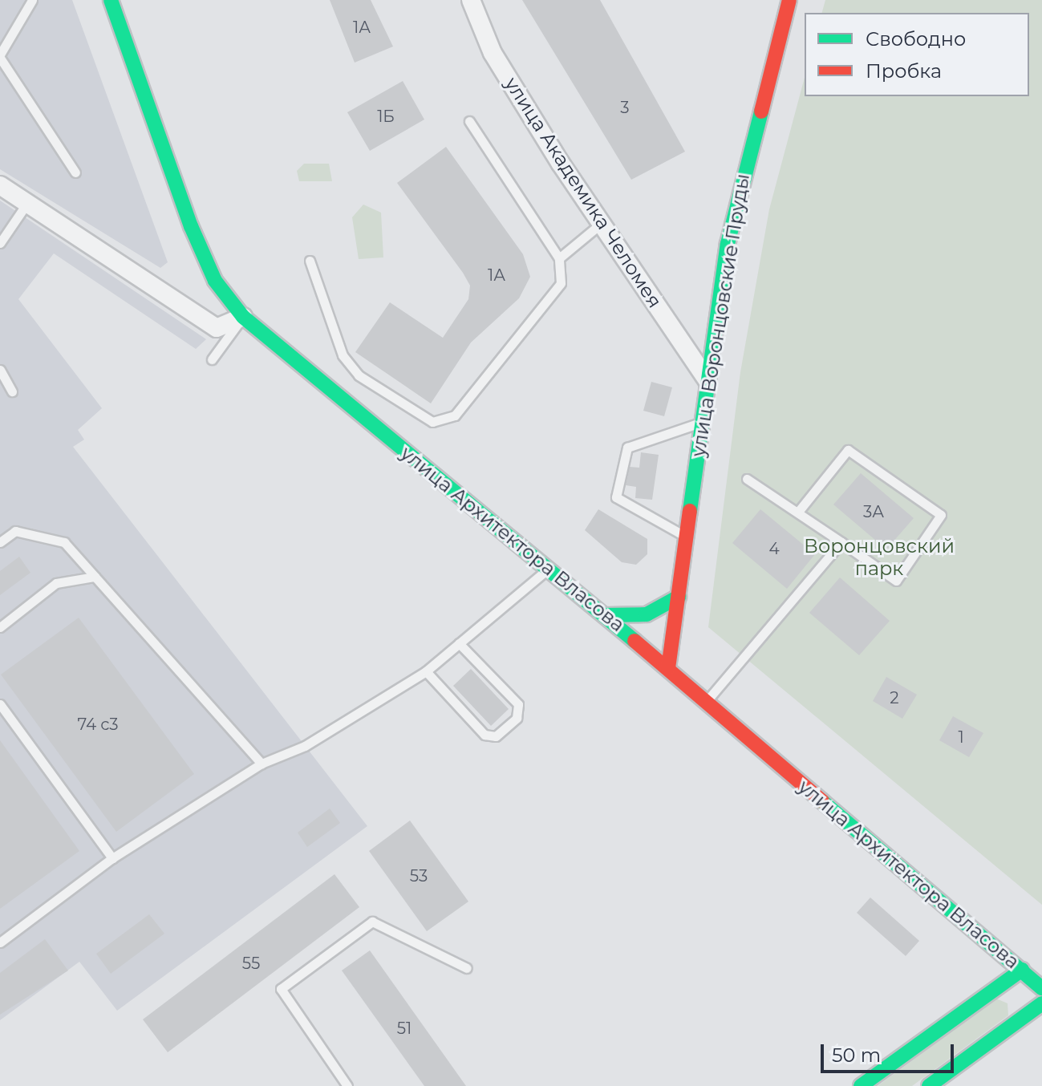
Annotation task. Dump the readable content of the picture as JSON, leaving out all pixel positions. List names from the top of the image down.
{
  "streets": {
    "street": ["улица Академика Челомея", "улица Воронцовские Пруды", "улица Архитектора Власова"]
  },
  "crossings": [
    ["улица Академика Челомея", "улица Воронцовские Пруды"],
    ["улица Воронцовские Пруды", "улица Архитектора Власова"]
  ],
  "parks": ["Воронцовский парк"],
  "house_numbers": [
    "1А",
    "3",
    "1Б",
    "1А",
    "3А",
    "4",
    "2",
    "74 с3",
    "1",
    "53",
    "55",
    "51"
  ],
  "legend": ["Свободно", "Пробка"],
  "scale_bar": "50 m"
}
